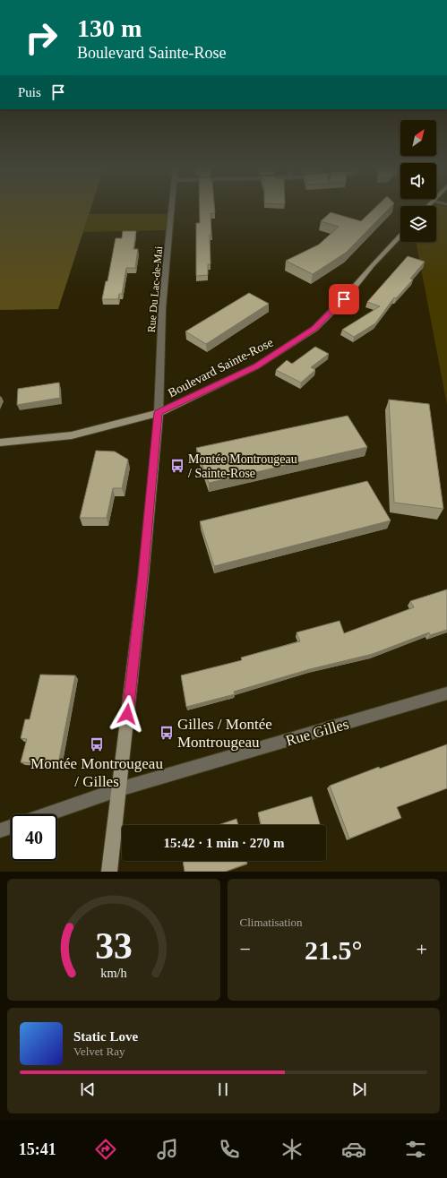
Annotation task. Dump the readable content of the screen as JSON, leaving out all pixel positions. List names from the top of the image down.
{
  "streets": {
    "street": ["Rue Du Lac-de-Mai", "Boulevard Sainte-Rose", "Rue Gilles"]
  },
  "crossings": [
    ["Rue Du Lac-de-Mai", "Boulevard Sainte-Rose"]
  ],
  "places": {
    "bus stop": ["Montée Montrougeau / Sainte-Rose", "Gilles / Montée Montrougeau", "Montée Montrougeau / Gilles"]
  },
  "north": "top right",
  "page": {
    "turn": ["130 m", "Boulevard Sainte-Rose"],
    "then": "Puis",
    "limit": "40",
    "trip": "15:42 · 1 min · 270 m",
    "tile": "Climatisation",
    "heat": ["−", "21.5°", "+"],
    "song": ["Static Love", "Velvet Ray"],
    "tabs": "15:41",
    "gauge": ["33", "km/h"]
  }
}
